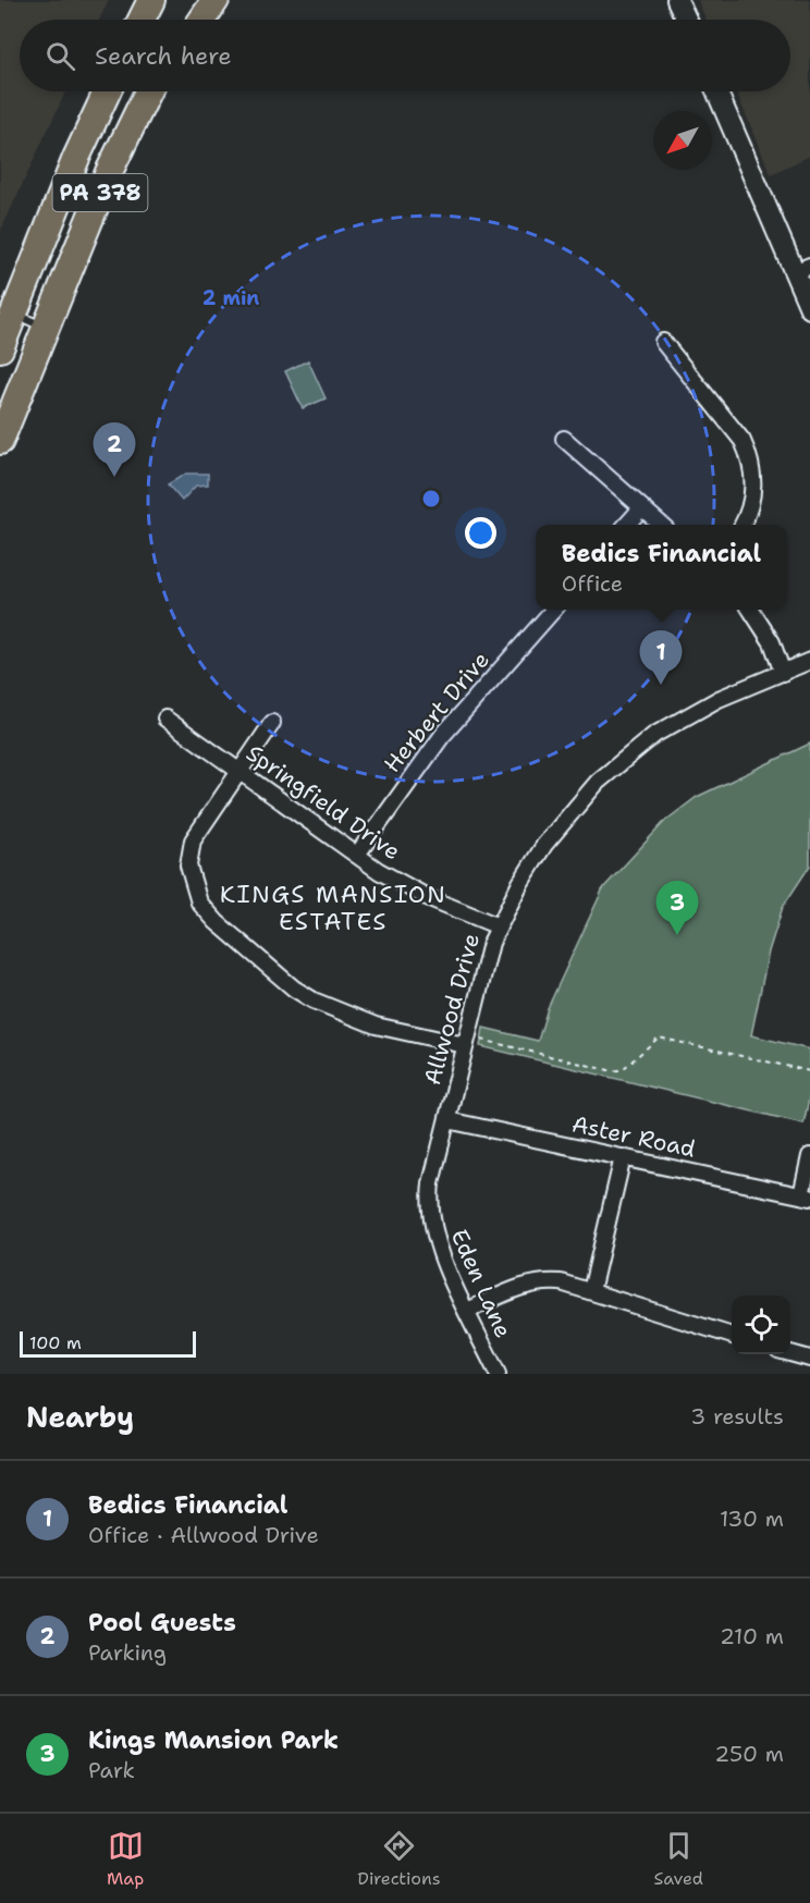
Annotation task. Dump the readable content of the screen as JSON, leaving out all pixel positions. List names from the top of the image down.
{
  "streets": {
    "highway": ["PA 378"],
    "street": [
      "Herbert Drive",
      "Springfield Drive",
      "Allwood Drive",
      "Aster Road",
      "Eden Lane"
    ]
  },
  "crossings": [
    ["Herbert Drive", "Springfield Drive"],
    ["Springfield Drive", "Allwood Drive"],
    ["Allwood Drive", "Aster Road"],
    ["Allwood Drive", "Eden Lane"]
  ],
  "districts": ["KINGS MANSION ESTATES"],
  "scale_bar": "100 m",
  "north": "bottom left",
  "page": {
    "search": "Search here",
    "pins": ["2", "1", "3"],
    "popup": ["Bedics Financial", "Office"],
    "scale": "100 m",
    "heading": ["Nearby", "3 results"],
    "list": [
      {
        "mark": "1",
        "name": "Bedics Financial",
        "note": "Office · Allwood Drive",
        "value": "130 m"
      },
      {
        "mark": "2",
        "name": "Pool Guests",
        "note": "Parking",
        "value": "210 m"
      },
      {
        "mark": "3",
        "name": "Kings Mansion Park",
        "note": "Park",
        "value": "250 m"
      }
    ],
    "nav": ["Map", "Directions", "Saved"]
  },
  "rings": ["2 min"]
}
